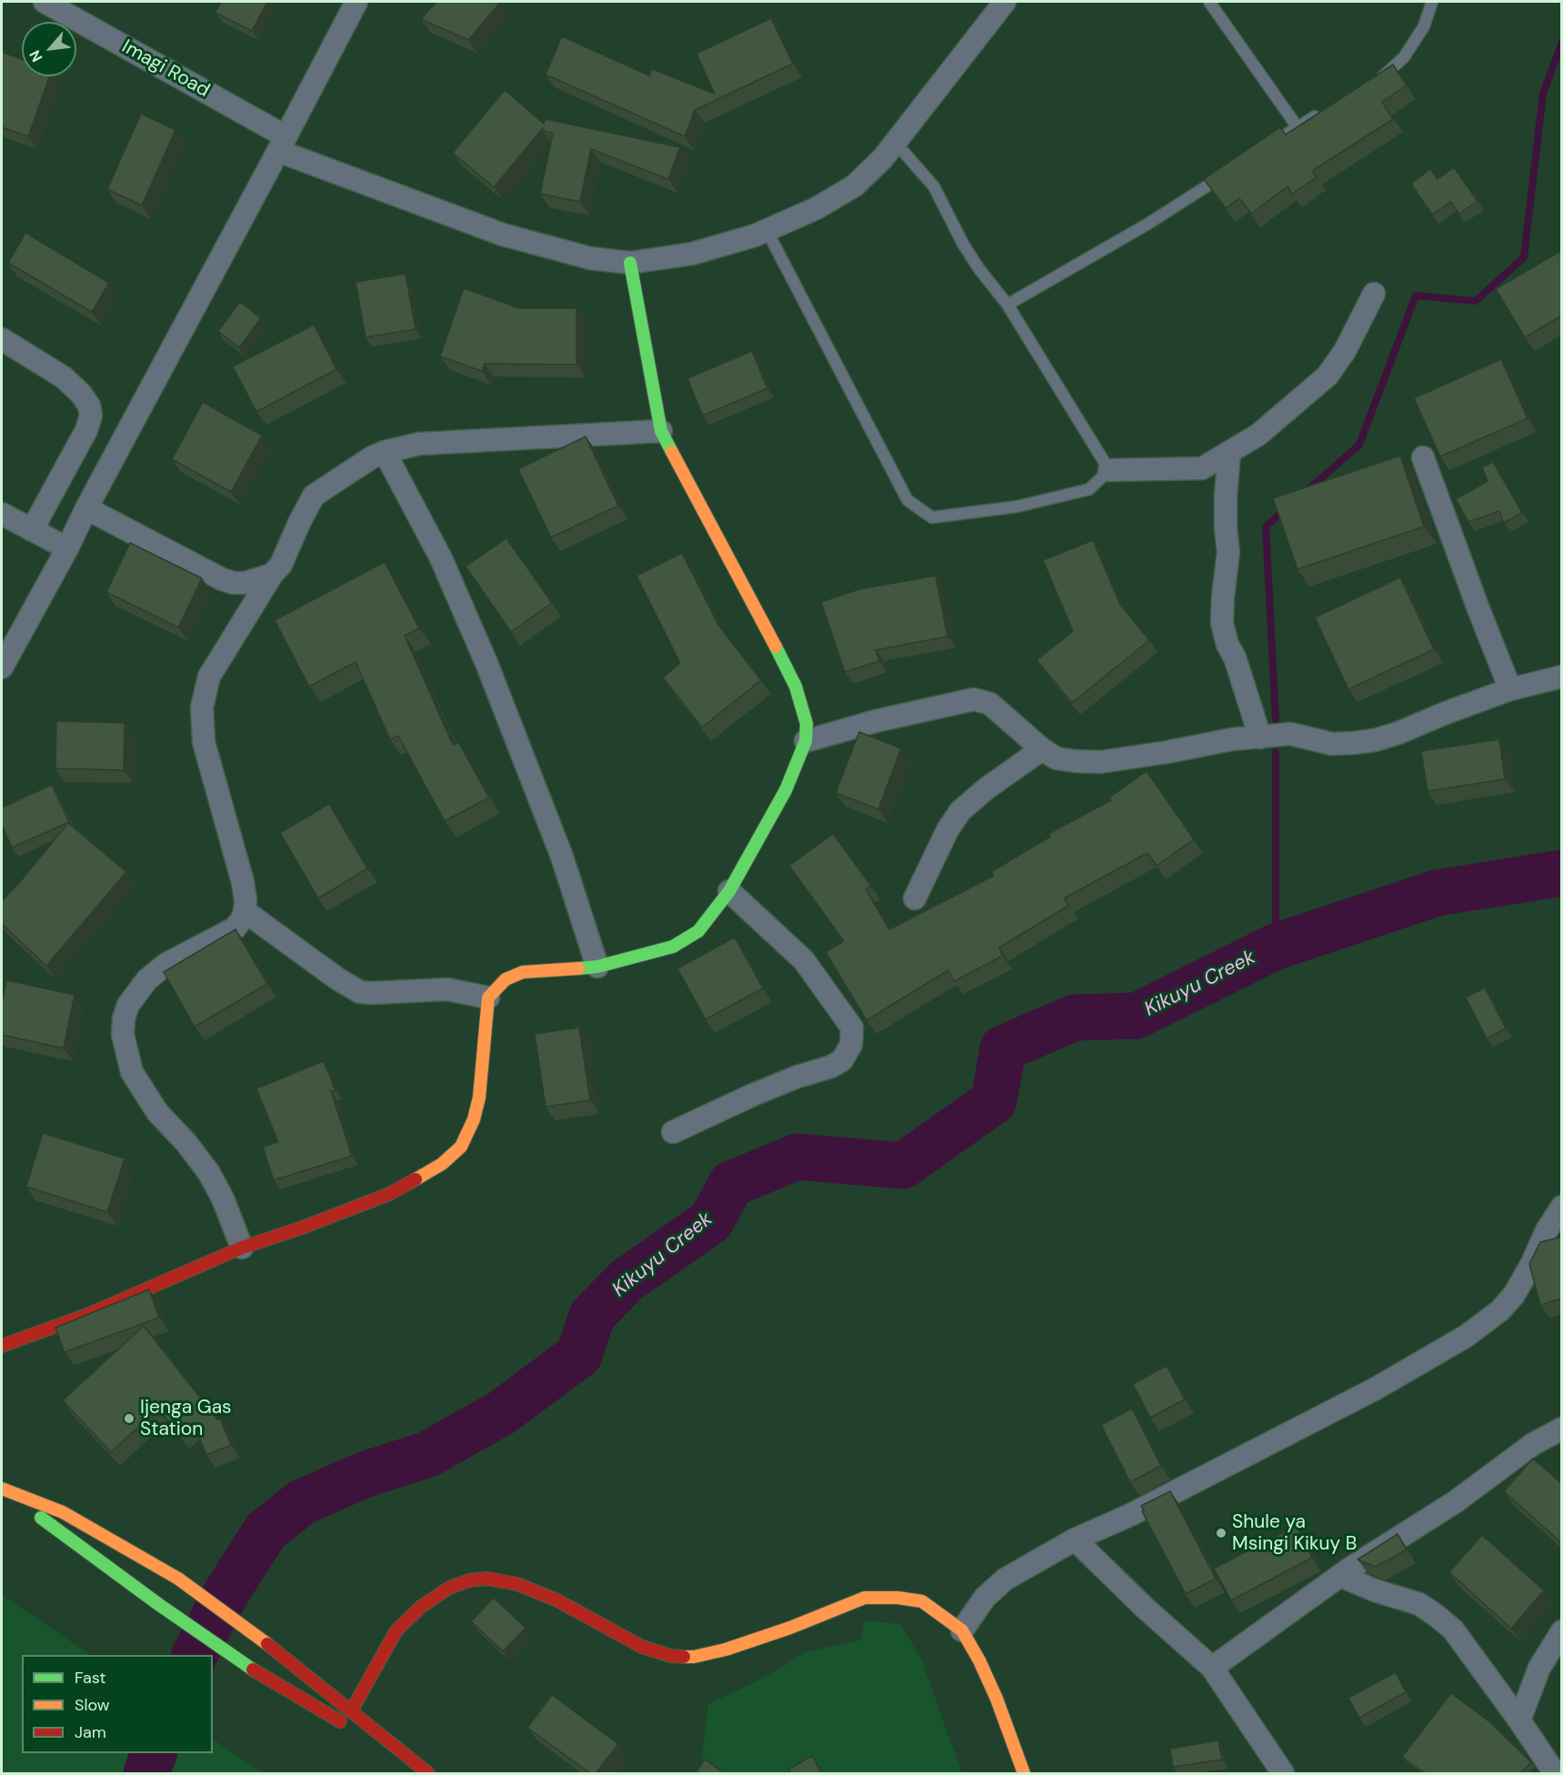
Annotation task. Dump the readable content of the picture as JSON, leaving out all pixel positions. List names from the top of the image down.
{
  "streets": {
    "street": ["Imagi Road"]
  },
  "water": ["Kikuyu Creek"],
  "places": ["Ijenga Gas Station", "Shule ya Msingi Kikuy B"],
  "legend": ["Fast", "Slow", "Jam"],
  "north": "bottom left"
}
